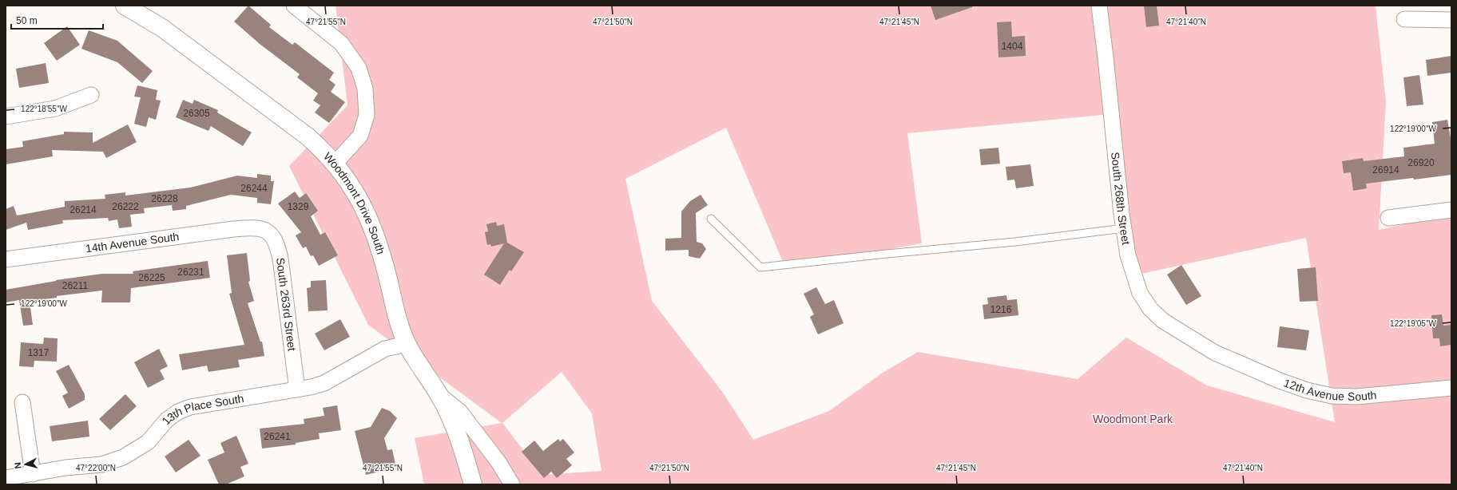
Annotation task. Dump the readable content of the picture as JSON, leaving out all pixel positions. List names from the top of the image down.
{
  "streets": {
    "main road": ["Woodmont Drive South"],
    "street": [
      "South 268th Street",
      "14th Avenue South",
      "South 263rd Street",
      "12th Avenue South",
      "13th Place South"
    ]
  },
  "crossings": [
    ["South 268th Street", "12th Avenue South"],
    ["Woodmont Drive South", "13th Place South"],
    ["14th Avenue South", "South 263rd Street"],
    ["South 263rd Street", "13th Place South"]
  ],
  "parks": ["Woodmont Park"],
  "house_numbers": [
    "1404",
    "26305",
    "26920",
    "26914",
    "26244",
    "26228",
    "26222",
    "1329",
    "26214",
    "26231",
    "26225",
    "26211",
    "1216",
    "1317",
    "26241"
  ],
  "scale_bar": "50 m",
  "north": "left",
  "coordinates": [
    "47°21'55\"N",
    "47°21'50\"N",
    "47°21'45\"N",
    "47°21'40\"N",
    "122°18'55\"W",
    "122°19'00\"W",
    "122°19'05\"W",
    "47°22'00\"N"
  ]
}
